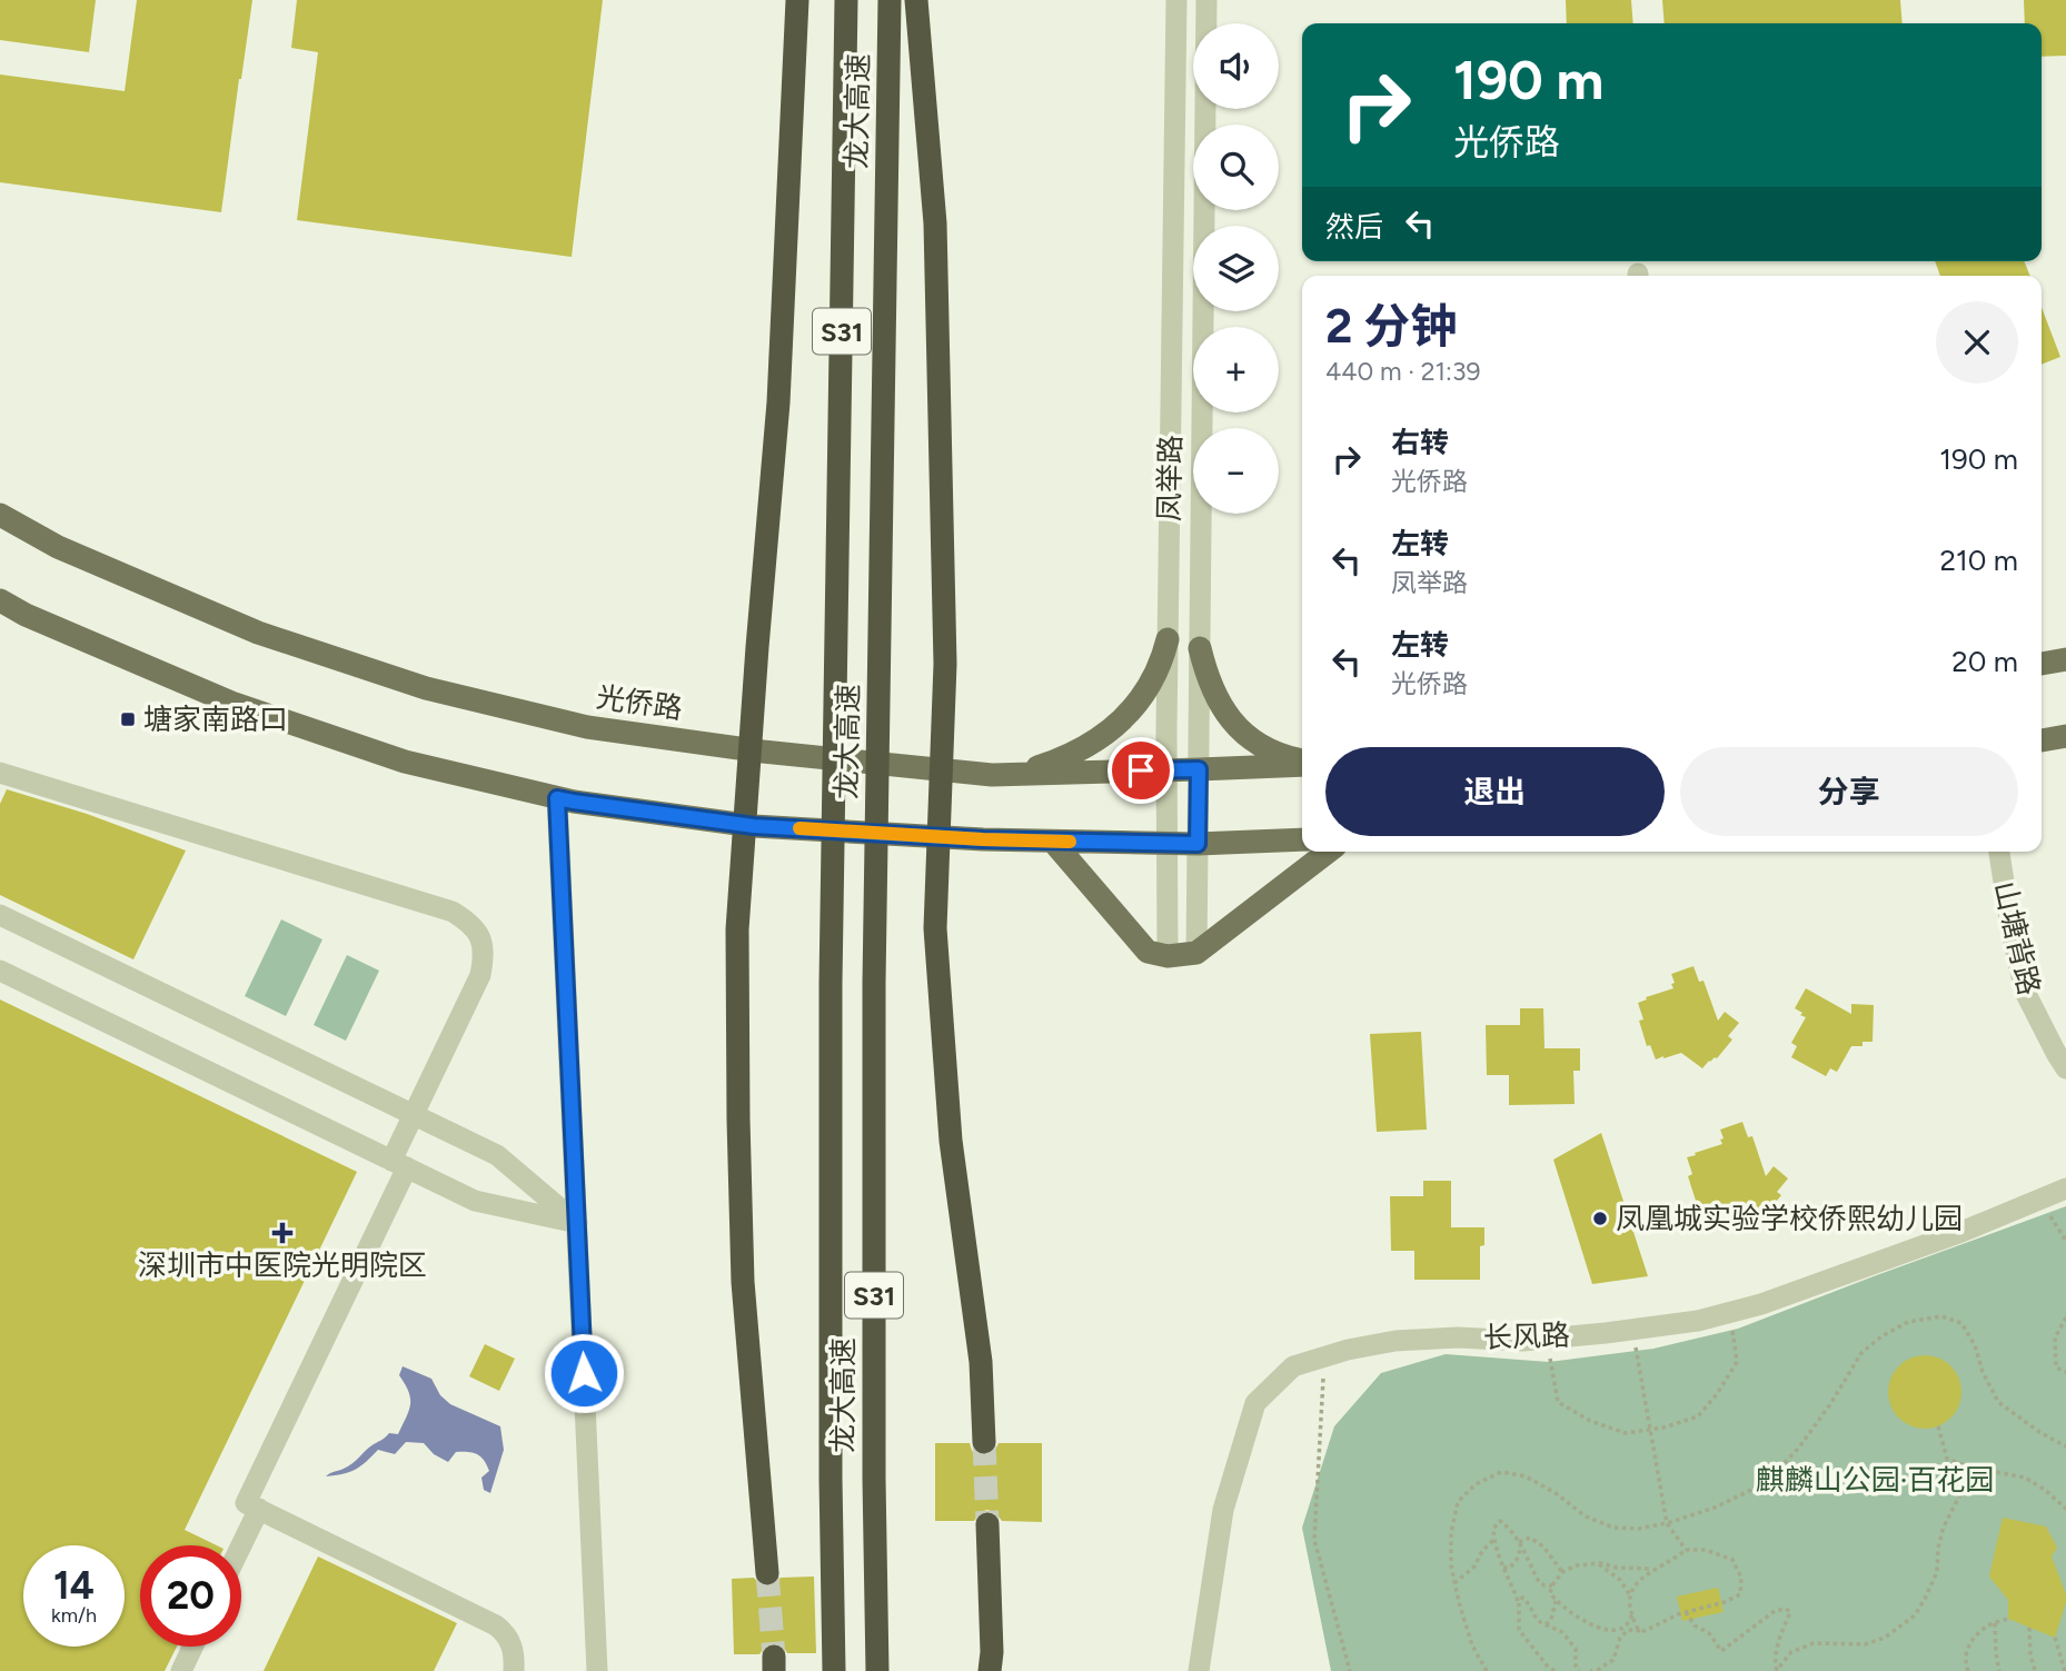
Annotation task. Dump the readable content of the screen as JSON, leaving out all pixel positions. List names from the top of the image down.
{
  "streets": {
    "highway": ["龙大高速", "S31"],
    "main road": ["光侨路"],
    "street": ["凤举路", "山塘背路", "长风路"]
  },
  "crossings": [
    ["凤举路", "光侨路"]
  ],
  "parks": ["麒麟山公园·百花园"],
  "places": {
    "transit": ["塘家南路口"],
    "other": ["凤凰城实验学校侨熙幼儿园"],
    "health": ["深圳市中医院光明院区"]
  },
  "page": {
    "map_buttons": ["+", "−"],
    "turn": ["190 m", "光侨路"],
    "then": "然后",
    "heading": ["2 分钟", "440 m · 21:39"],
    "list": [
      {
        "name": "右转",
        "note": "光侨路",
        "value": "190 m"
      },
      {
        "name": "左转",
        "note": "凤举路",
        "value": "210 m"
      },
      {
        "name": "左转",
        "note": "光侨路",
        "value": "20 m"
      }
    ],
    "buttons": ["退出", "分享"],
    "speed": "14 km/h",
    "limit": "20"
  }
}
